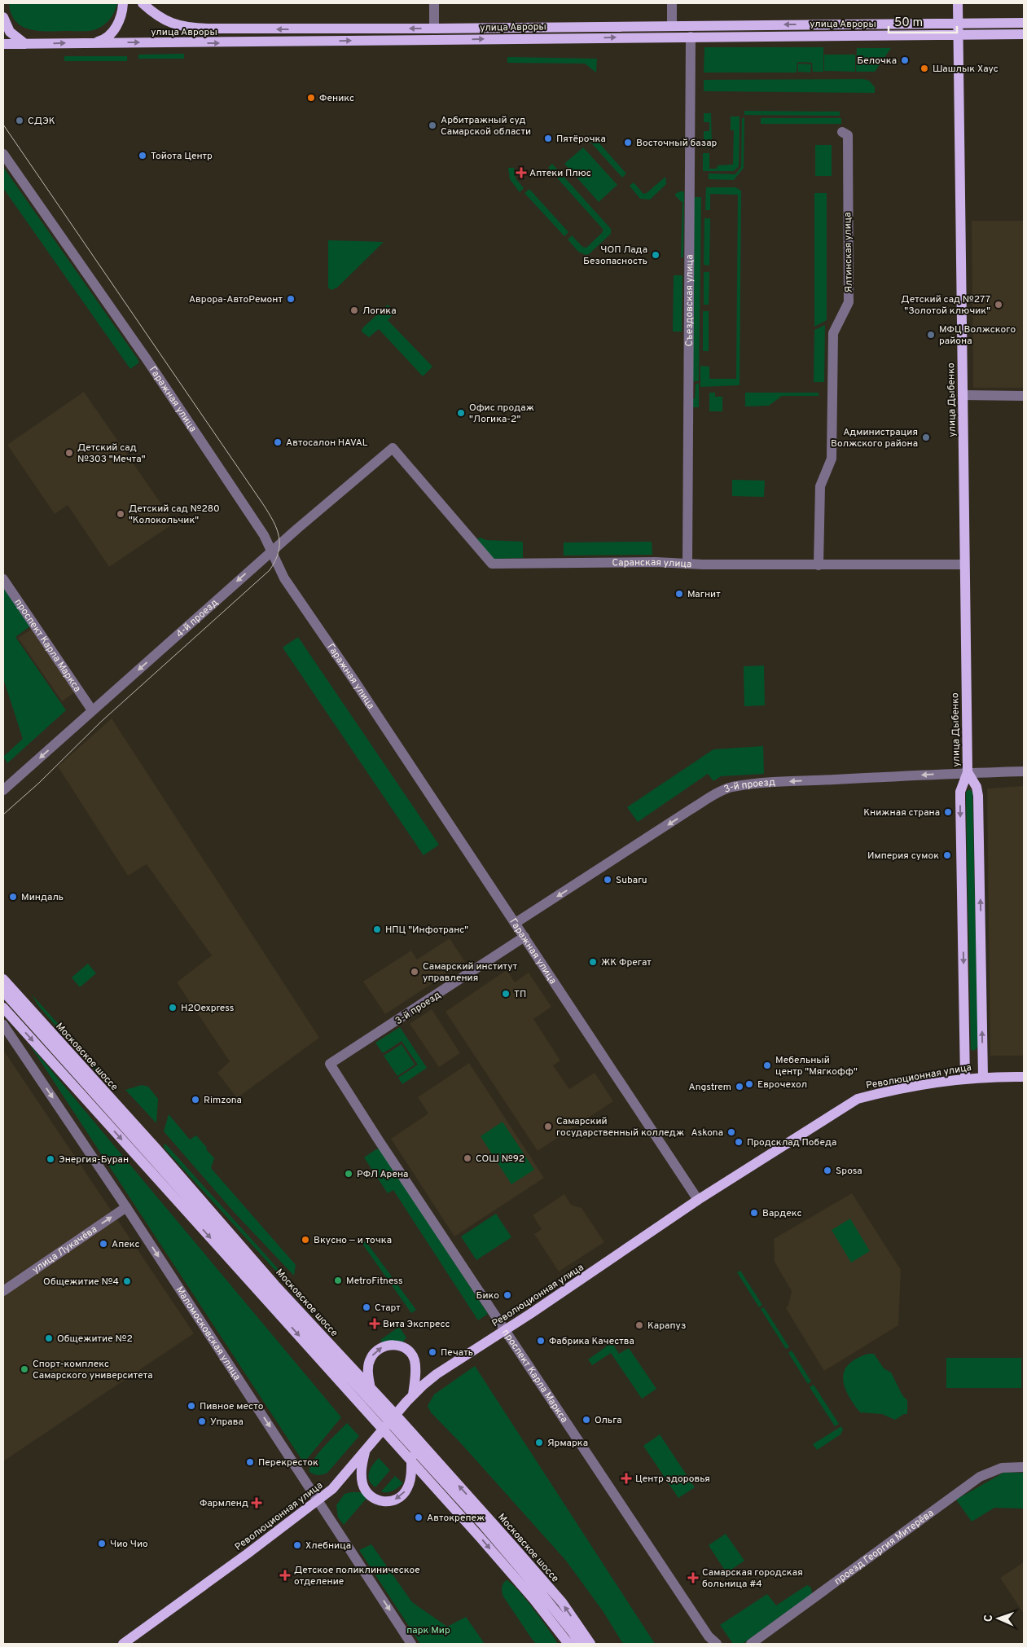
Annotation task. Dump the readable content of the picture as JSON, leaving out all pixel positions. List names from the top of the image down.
{
  "streets": {
    "main road": [
      "улица Авроры",
      "улица Дыбенко",
      "Московское шоссе",
      "Революционная улица"
    ],
    "street": [
      "Ялтинская улица",
      "Съездовская улица",
      "Гаражная улица",
      "Саранская улица",
      "4-й проезд",
      "проспект Карла Маркса",
      "3-й проезд",
      "улица Лукачёва",
      "Маломосковская улица",
      "проезд Георгия Митерёва"
    ]
  },
  "crossings": [
    ["улица Авроры", "Съездовская улица"],
    ["улица Авроры", "улица Дыбенко"],
    ["Ялтинская улица", "Саранская улица"],
    ["Съездовская улица", "Саранская улица"],
    ["Гаражная улица", "4-й проезд"],
    ["Гаражная улица", "3-й проезд"],
    ["Гаражная улица", "Революционная улица"],
    ["улица Дыбенко", "Саранская улица"],
    ["улица Дыбенко", "3-й проезд"],
    ["улица Дыбенко", "Революционная улица"],
    ["Саранская улица", "4-й проезд"],
    ["4-й проезд", "проспект Карла Маркса"],
    ["проспект Карла Маркса", "3-й проезд"],
    ["проспект Карла Маркса", "Революционная улица"],
    ["Московское шоссе", "Революционная улица"],
    ["Революционная улица", "Маломосковская улица"],
    ["улица Лукачёва", "Маломосковская улица"]
  ],
  "one_way": [
    "4-й проезд",
    "3-й проезд",
    "улица Лукачёва",
    "Маломосковская улица"
  ],
  "parks": ["парк Мир"],
  "places": {
    "other": [
      "Белочка",
      "Шашлык Хаус",
      "Феникс",
      "СДЭК",
      "Арбитражный суд Самарской области",
      "Пятёрочка",
      "Восточный базар",
      "Тойота Центр",
      "ЧОП Лада Безопасность",
      "Аврора-АвтоРемонт",
      "Детский сад №277 \"Золотой ключик\"",
      "Логика",
      "МФЦ Волжского района",
      "Офис продаж \"Логика-2\"",
      "Администрация Волжского района",
      "Автосалон HAVAL",
      "Детский сад №303 \"Мечта\"",
      "Детский сад №280 \"Колокольчик\"",
      "Магнит",
      "Книжная страна",
      "Империя сумок",
      "Subaru",
      "Миндаль",
      "НПЦ \"Инфотранс\"",
      "ЖК Фрегат",
      "Самарский институт управления",
      "ТП",
      "H2Oexpress",
      "Мебельный центр \"Мягкофф\"",
      "Еврочехол",
      "Angstrem",
      "Rimzona",
      "Самарский государственный колледж",
      "Askona",
      "Продсклад Победа",
      "СОШ №92",
      "Энергия-Буран",
      "Sposa",
      "РФЛ Арена",
      "Вардекс",
      "Вкусно — и точка",
      "Апекс",
      "MetroFitness",
      "Общежитие №4",
      "Бико",
      "Старт",
      "Карапуз",
      "Общежитие №2",
      "Фабрика Качества",
      "Печать",
      "Спорт-комплекс Самарского университета",
      "Пивное место",
      "Ольга",
      "Управа",
      "Ярмарка",
      "Перекресток",
      "Автокрепеж",
      "Чио Чио",
      "Хлебница"
    ],
    "health": [
      "Аптеки Плюс",
      "Вита Экспресс",
      "Центр здоровья",
      "Фармленд",
      "Детское поликлиническое отделение",
      "Самарская городская больница #4"
    ]
  },
  "scale_bar": "50 m",
  "north": "left"
}
